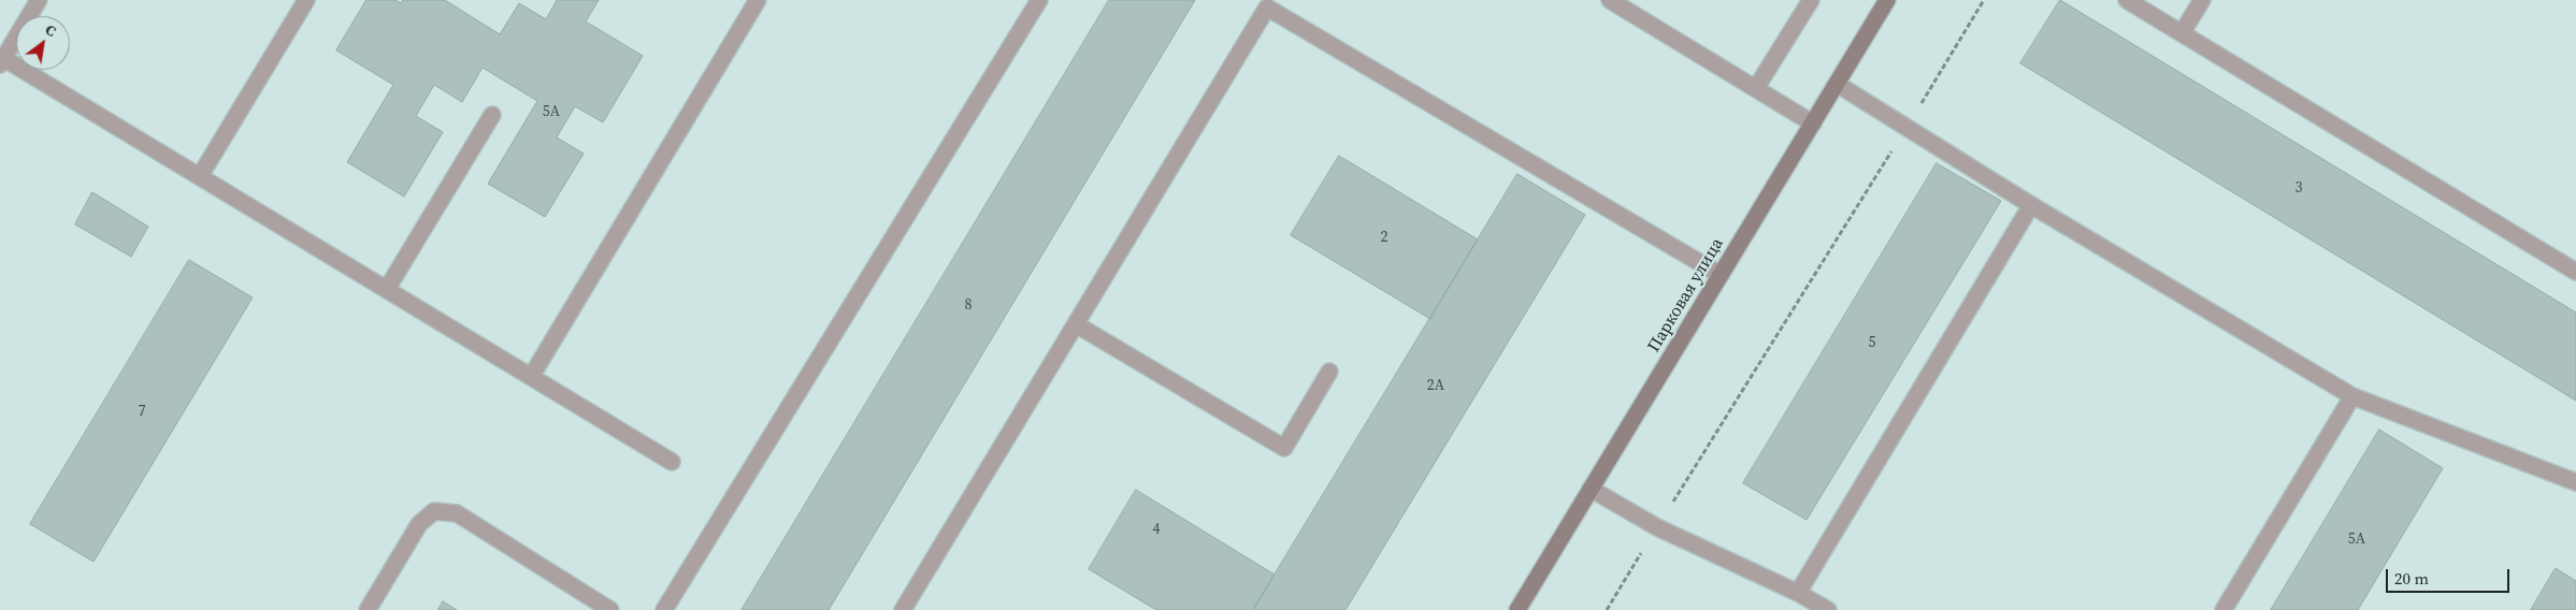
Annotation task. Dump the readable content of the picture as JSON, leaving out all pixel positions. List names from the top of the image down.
{
  "streets": {
    "main road": ["Парковая улица"]
  },
  "house_numbers": [
    "5А",
    "3",
    "2",
    "8",
    "5",
    "2А",
    "7",
    "4",
    "5А"
  ],
  "scale_bar": "20 m",
  "north": "top right"
}
